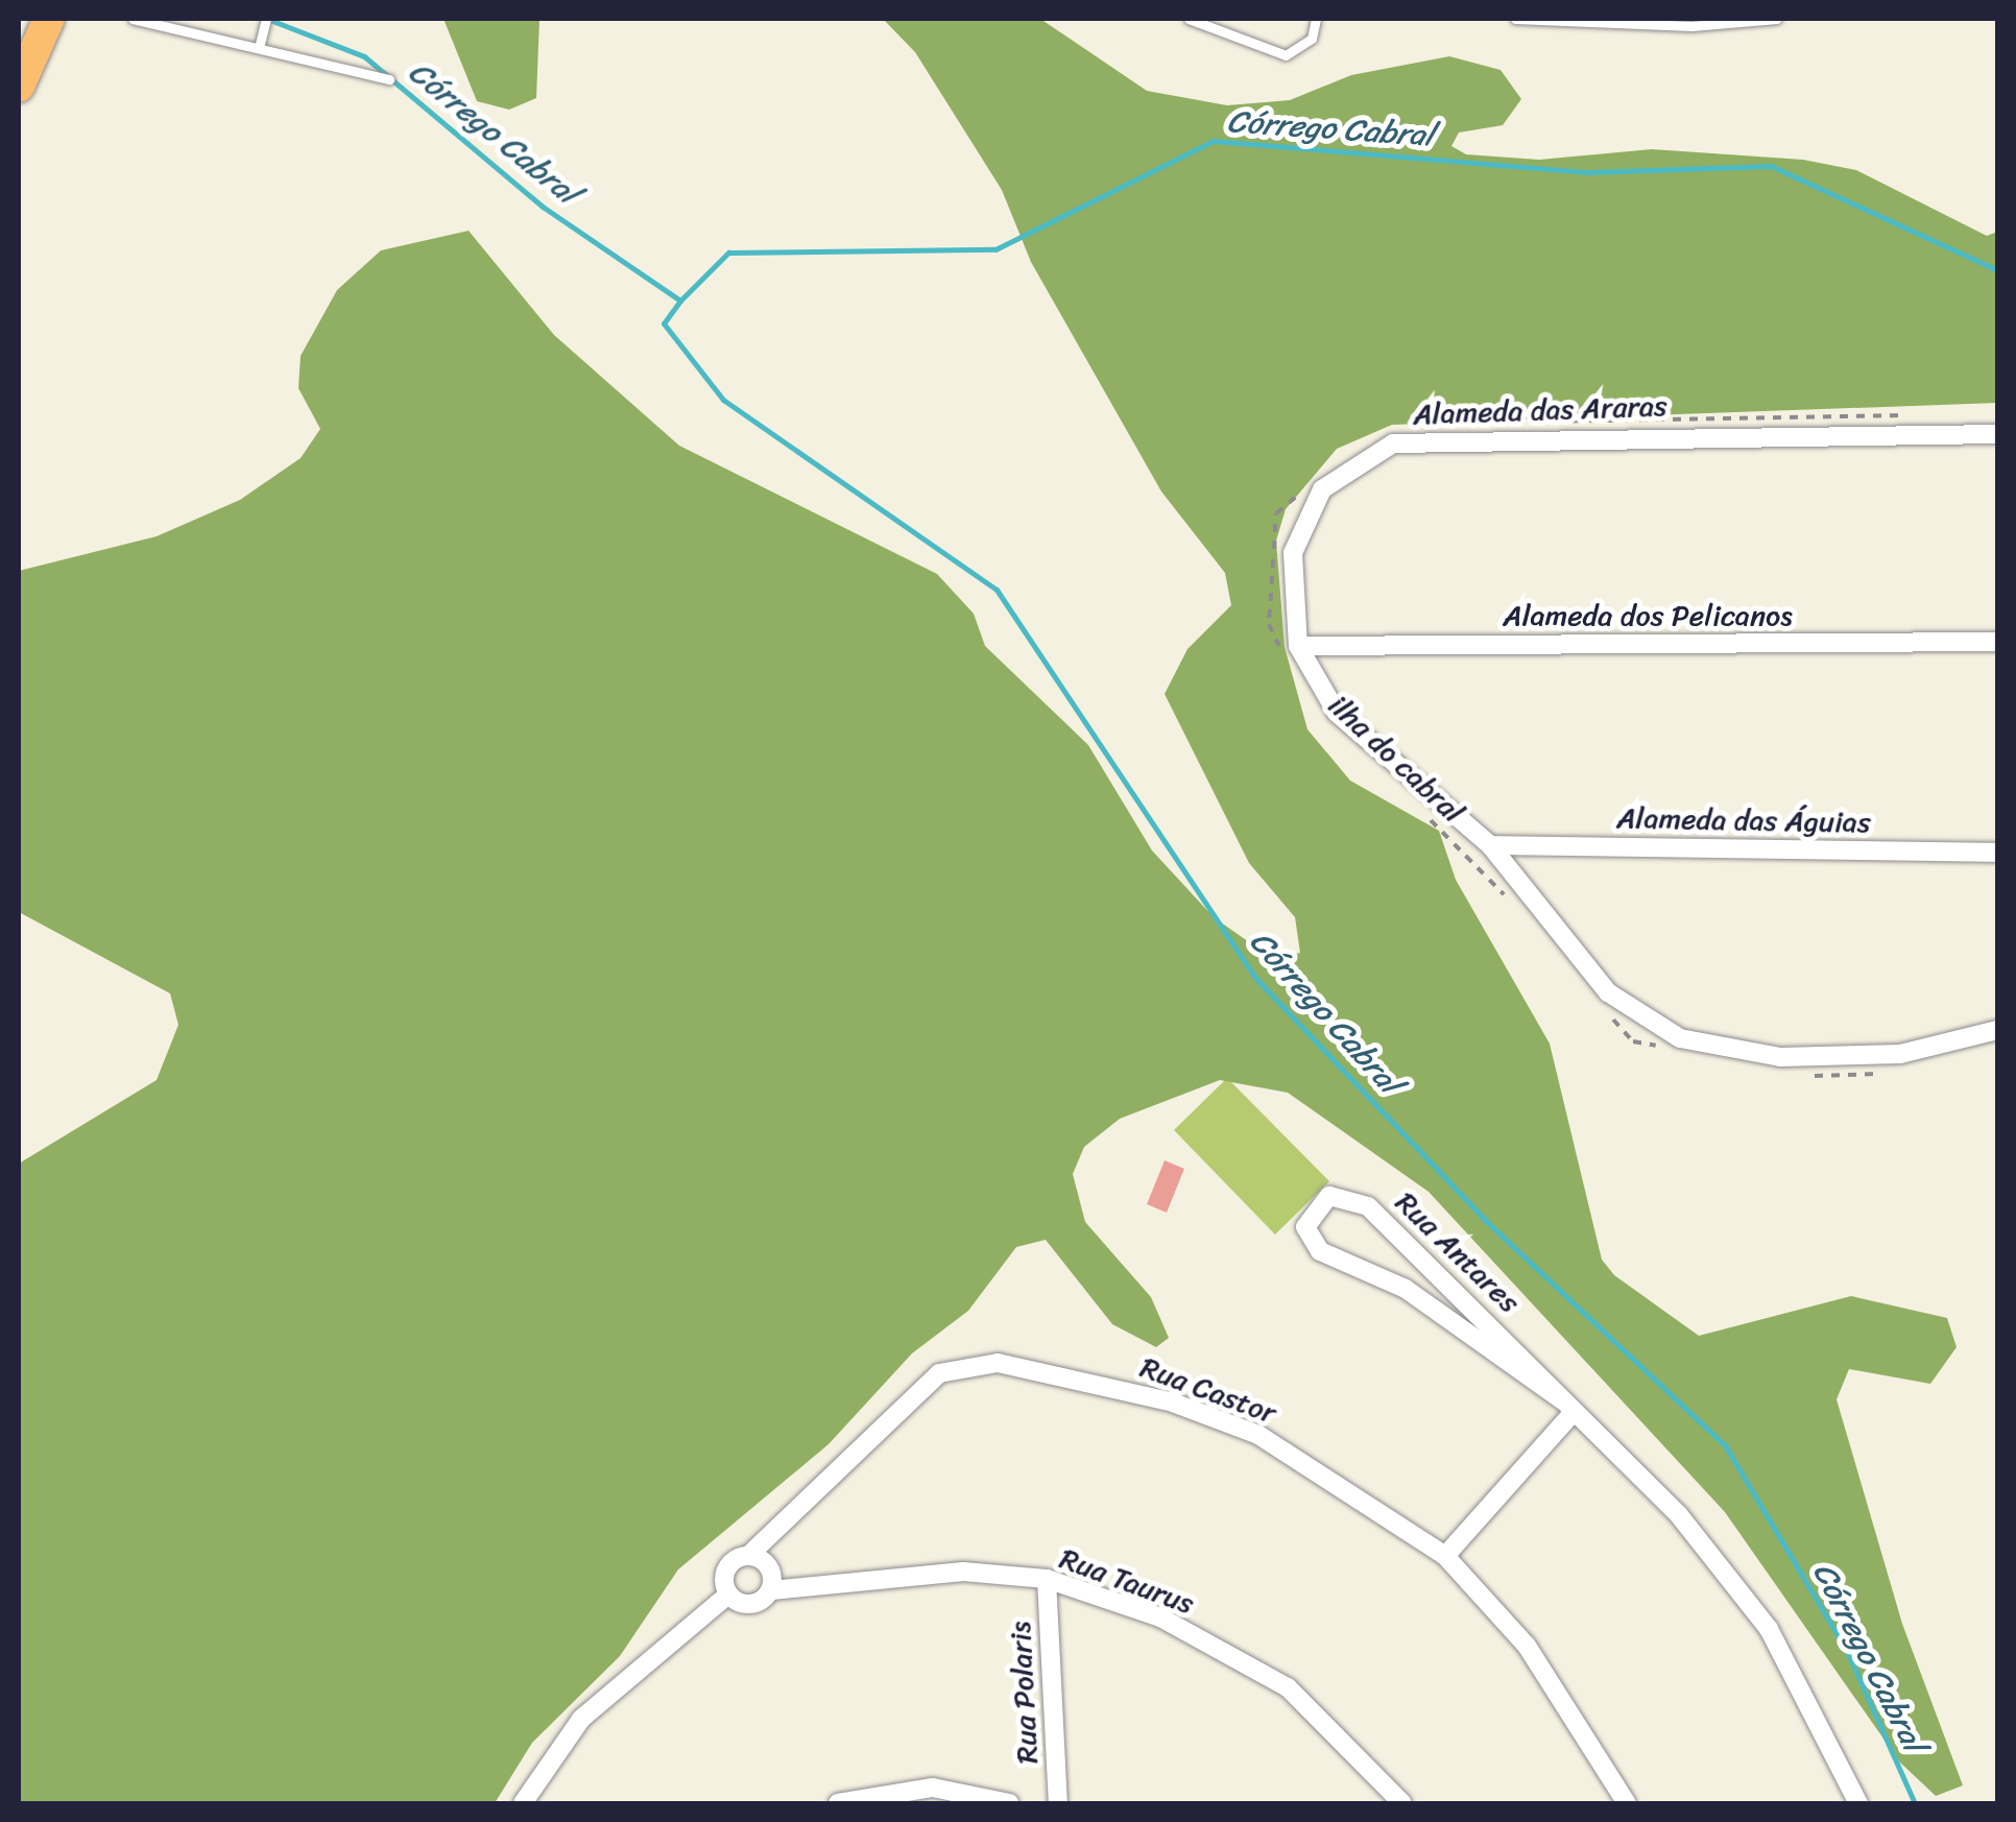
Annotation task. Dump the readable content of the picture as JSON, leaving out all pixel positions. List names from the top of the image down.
{
  "streets": {
    "street": [
      "Alameda das Araras",
      "Alameda dos Pelicanos",
      "Alameda das Águias",
      "Rua Antares",
      "Rua Castor",
      "Rua Taurus",
      "Rua Polaris"
    ],
    "path": ["ilha do cabral"]
  },
  "crossings": [
    ["Alameda das Araras", "Alameda dos Pelicanos"],
    ["Alameda das Araras", "Alameda das Águias"],
    ["Rua Castor", "Rua Taurus"],
    ["Rua Taurus", "Rua Polaris"]
  ],
  "water": ["Córrego Cabral"]
}
